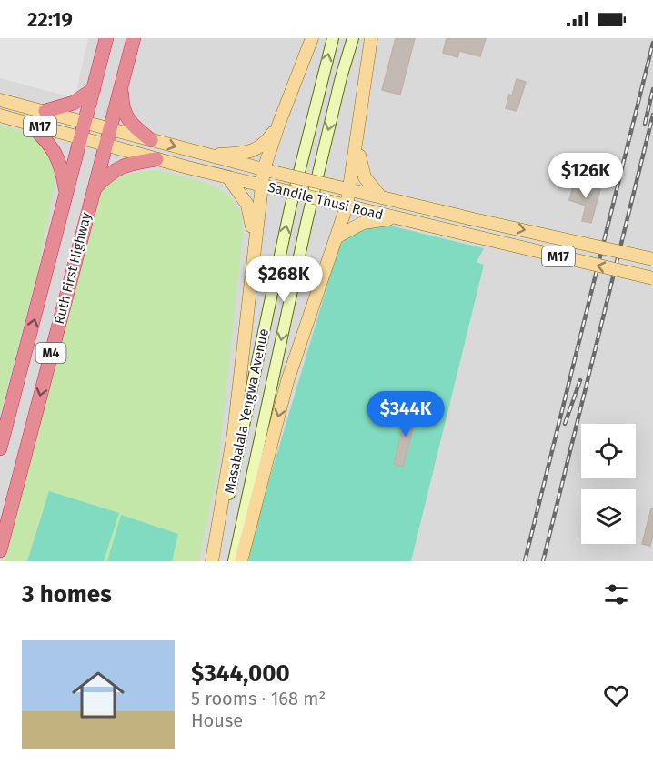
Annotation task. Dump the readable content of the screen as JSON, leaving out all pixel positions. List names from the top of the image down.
{
  "streets": {
    "highway": ["Ruth First Highway", "M4"],
    "main road": ["M17", "Sandile Thusi Road", "Masabalala Yengwa Avenue"]
  },
  "crossings": [
    ["Sandile Thusi Road", "Ruth First Highway"],
    ["Sandile Thusi Road", "M4"],
    ["Ruth First Highway", "M4"]
  ],
  "page": {
    "status": "22:19",
    "price": ["$126K", "$268K", "$344K"],
    "heading": "3 homes",
    "list": [
      {
        "name": "$344,000",
        "note": "5 rooms · 168 m² · House"
      }
    ]
  }
}
